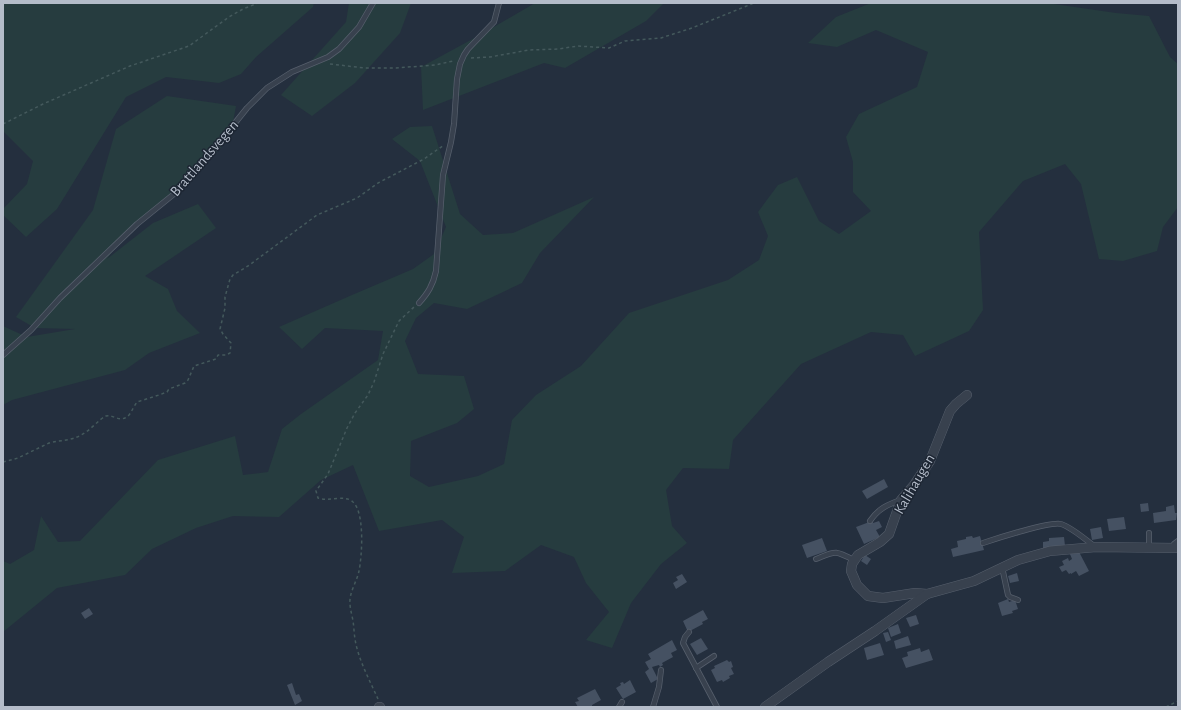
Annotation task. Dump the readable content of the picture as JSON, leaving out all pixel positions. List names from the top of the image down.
{
  "streets": {
    "street": ["Kalihaugen"],
    "lane": ["Brattlandsvegen"]
  }
}
